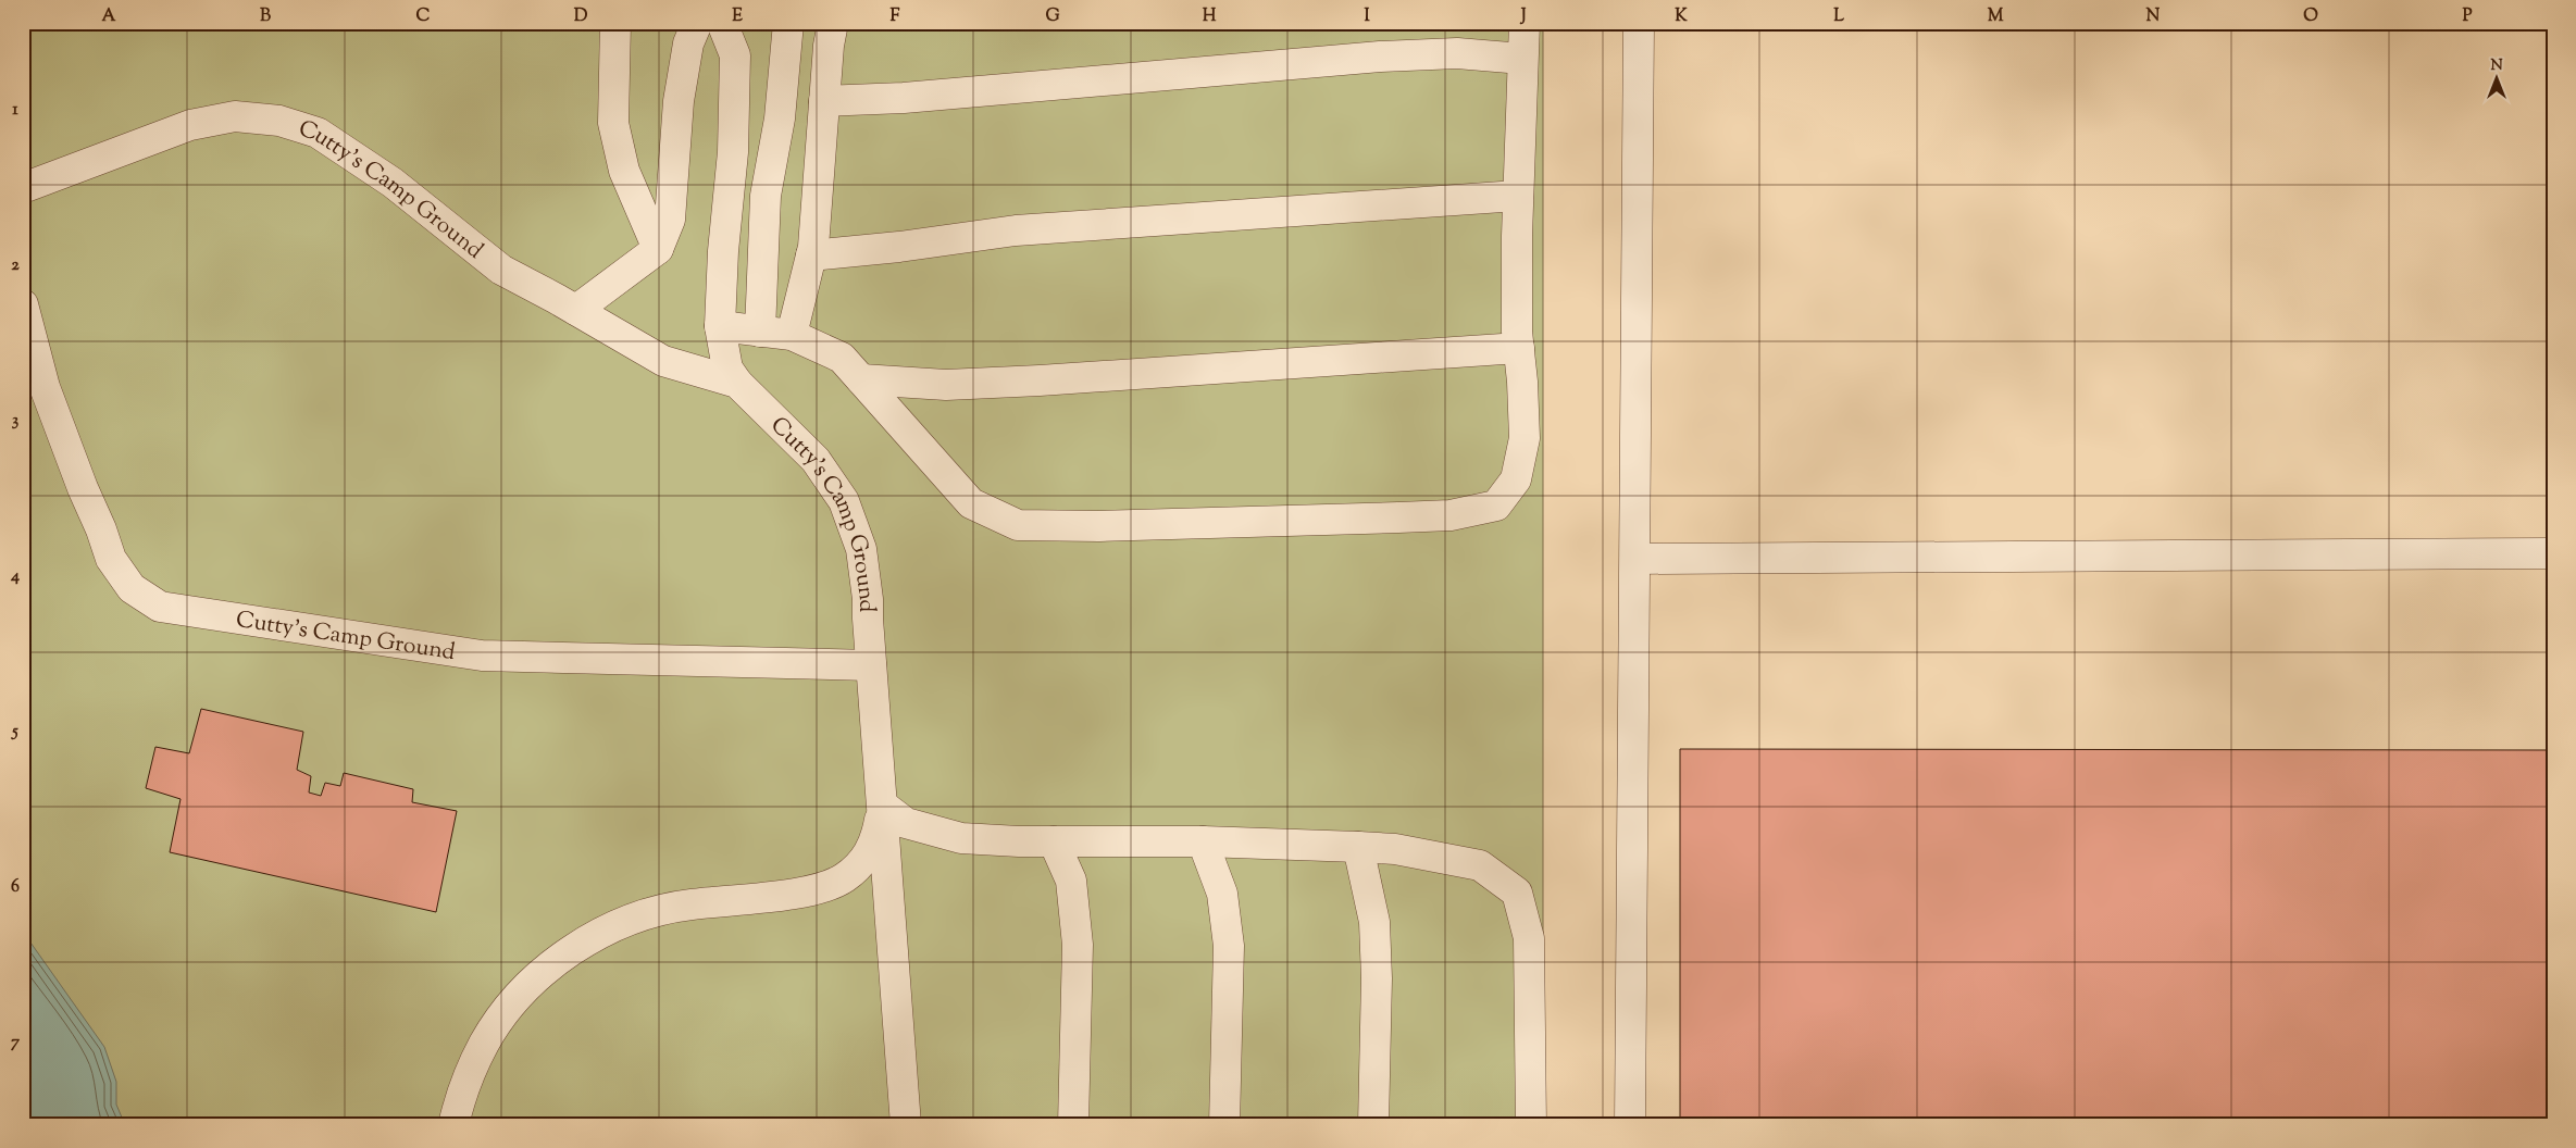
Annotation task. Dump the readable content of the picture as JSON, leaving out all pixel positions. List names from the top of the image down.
{
  "streets": {
    "lane": ["Cutty's Camp Ground"]
  },
  "north": "top",
  "grid": {
    "columns": [
      "A",
      "B",
      "C",
      "D",
      "E",
      "F",
      "G",
      "H",
      "I",
      "J",
      "K",
      "L",
      "M",
      "N",
      "O",
      "P"
    ],
    "rows": [
      "1",
      "2",
      "3",
      "4",
      "5",
      "6",
      "7"
    ]
  }
}
